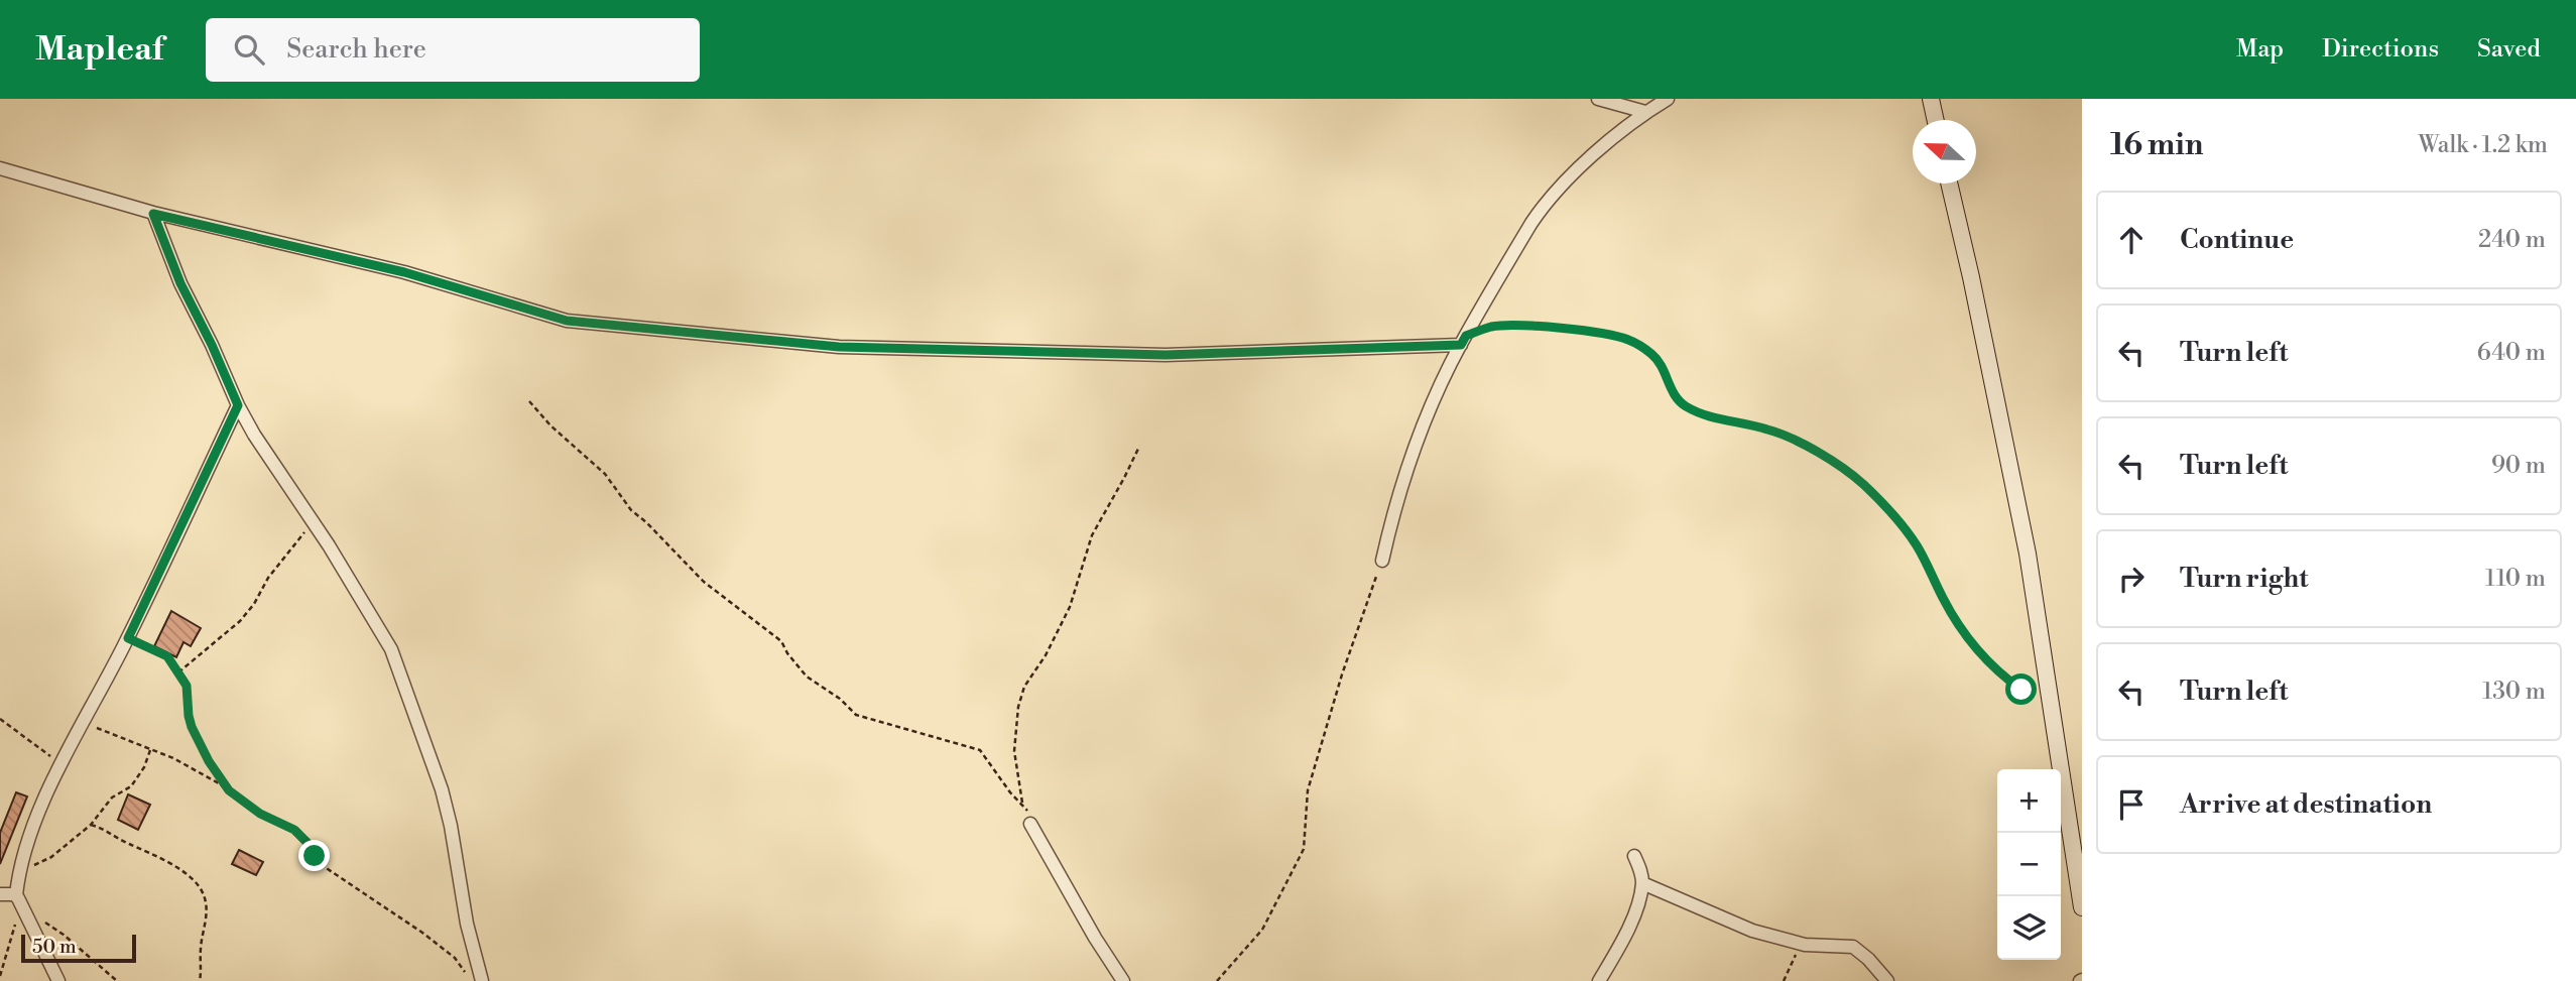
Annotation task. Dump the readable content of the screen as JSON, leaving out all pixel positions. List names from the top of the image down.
{
  "scale_bar": "50 m",
  "north": "left",
  "page": {
    "header": "Mapleaf",
    "search": "Search here",
    "nav": ["Map", "Directions", "Saved"],
    "heading": ["16 min", "Walk · 1.2 km"],
    "list": [
      ["Continue", "240 m"],
      ["Turn left", "640 m"],
      ["Turn left", "90 m"],
      ["Turn right", "110 m"],
      ["Turn left", "130 m"],
      "Arrive at destination"
    ],
    "map_buttons": ["+", "−"],
    "scale": "50 m"
  }
}
